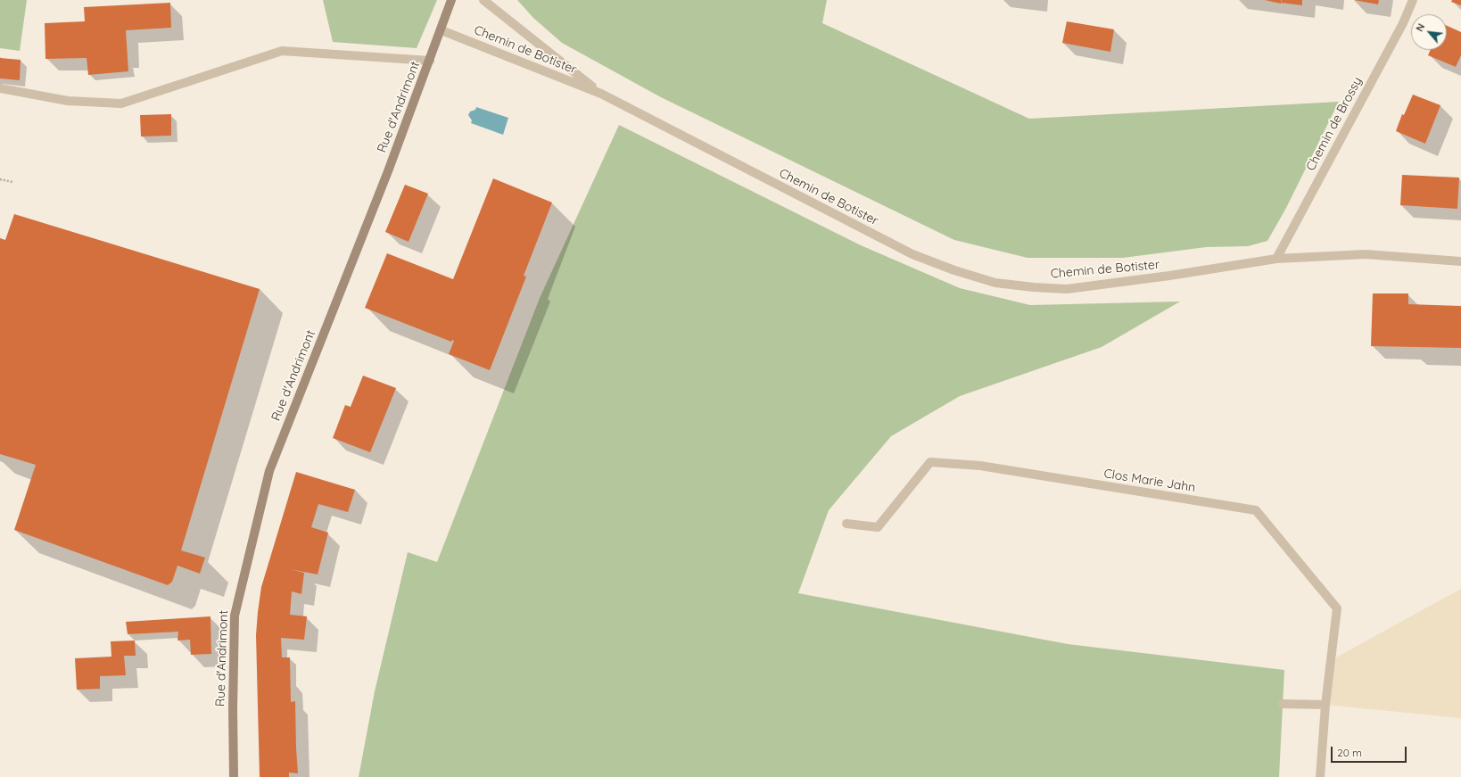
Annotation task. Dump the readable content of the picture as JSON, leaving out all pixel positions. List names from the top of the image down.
{
  "streets": {
    "street": [
      "Chemin de Botister",
      "Rue d'Andrimont",
      "Chemin de Brossy",
      "Clos Marie Jahn"
    ]
  },
  "crossings": [
    ["Chemin de Botister", "Rue d'Andrimont"],
    ["Chemin de Botister", "Chemin de Brossy"]
  ],
  "scale_bar": "20 m",
  "north": "top left"
}
